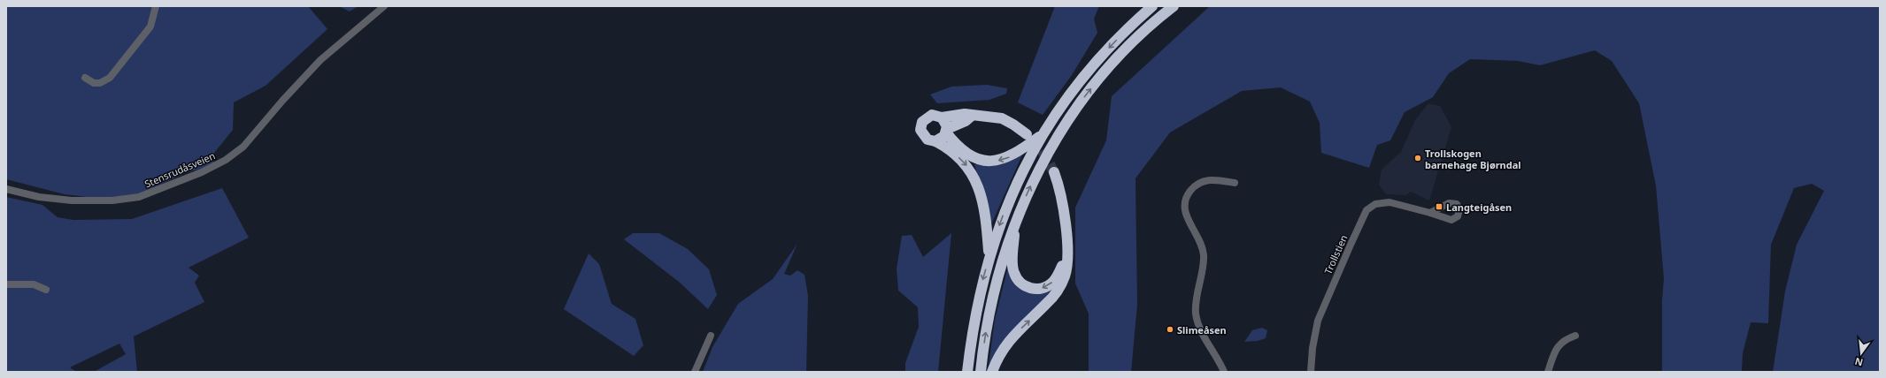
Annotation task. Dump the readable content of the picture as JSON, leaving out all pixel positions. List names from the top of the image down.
{
  "streets": {
    "street": ["Stensrudåsveien", "Trollstien"]
  },
  "places": {
    "other": ["Trollskogen barnehage Bjørndal", "Slimeåsen"],
    "transit": ["Langteigåsen"]
  },
  "north": "bottom"
}
